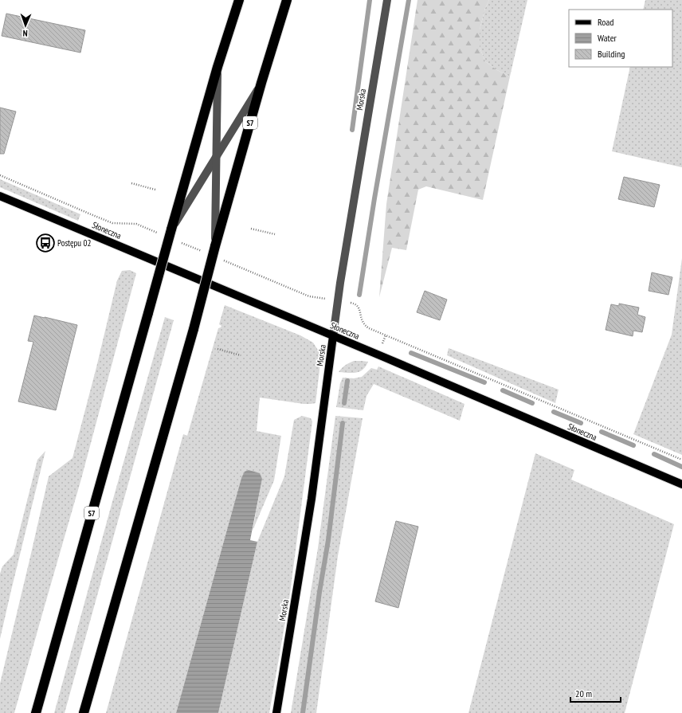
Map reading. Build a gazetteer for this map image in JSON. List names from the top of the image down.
{
  "streets": {
    "highway": ["S7"],
    "main road": ["Morska", "Słoneczna"]
  },
  "crossings": [
    ["Morska", "Słoneczna"]
  ],
  "places": {
    "bus stop": ["Postępu 02"]
  },
  "legend": ["Road", "Water", "Building"],
  "scale_bar": "20 m",
  "north": "bottom"
}
